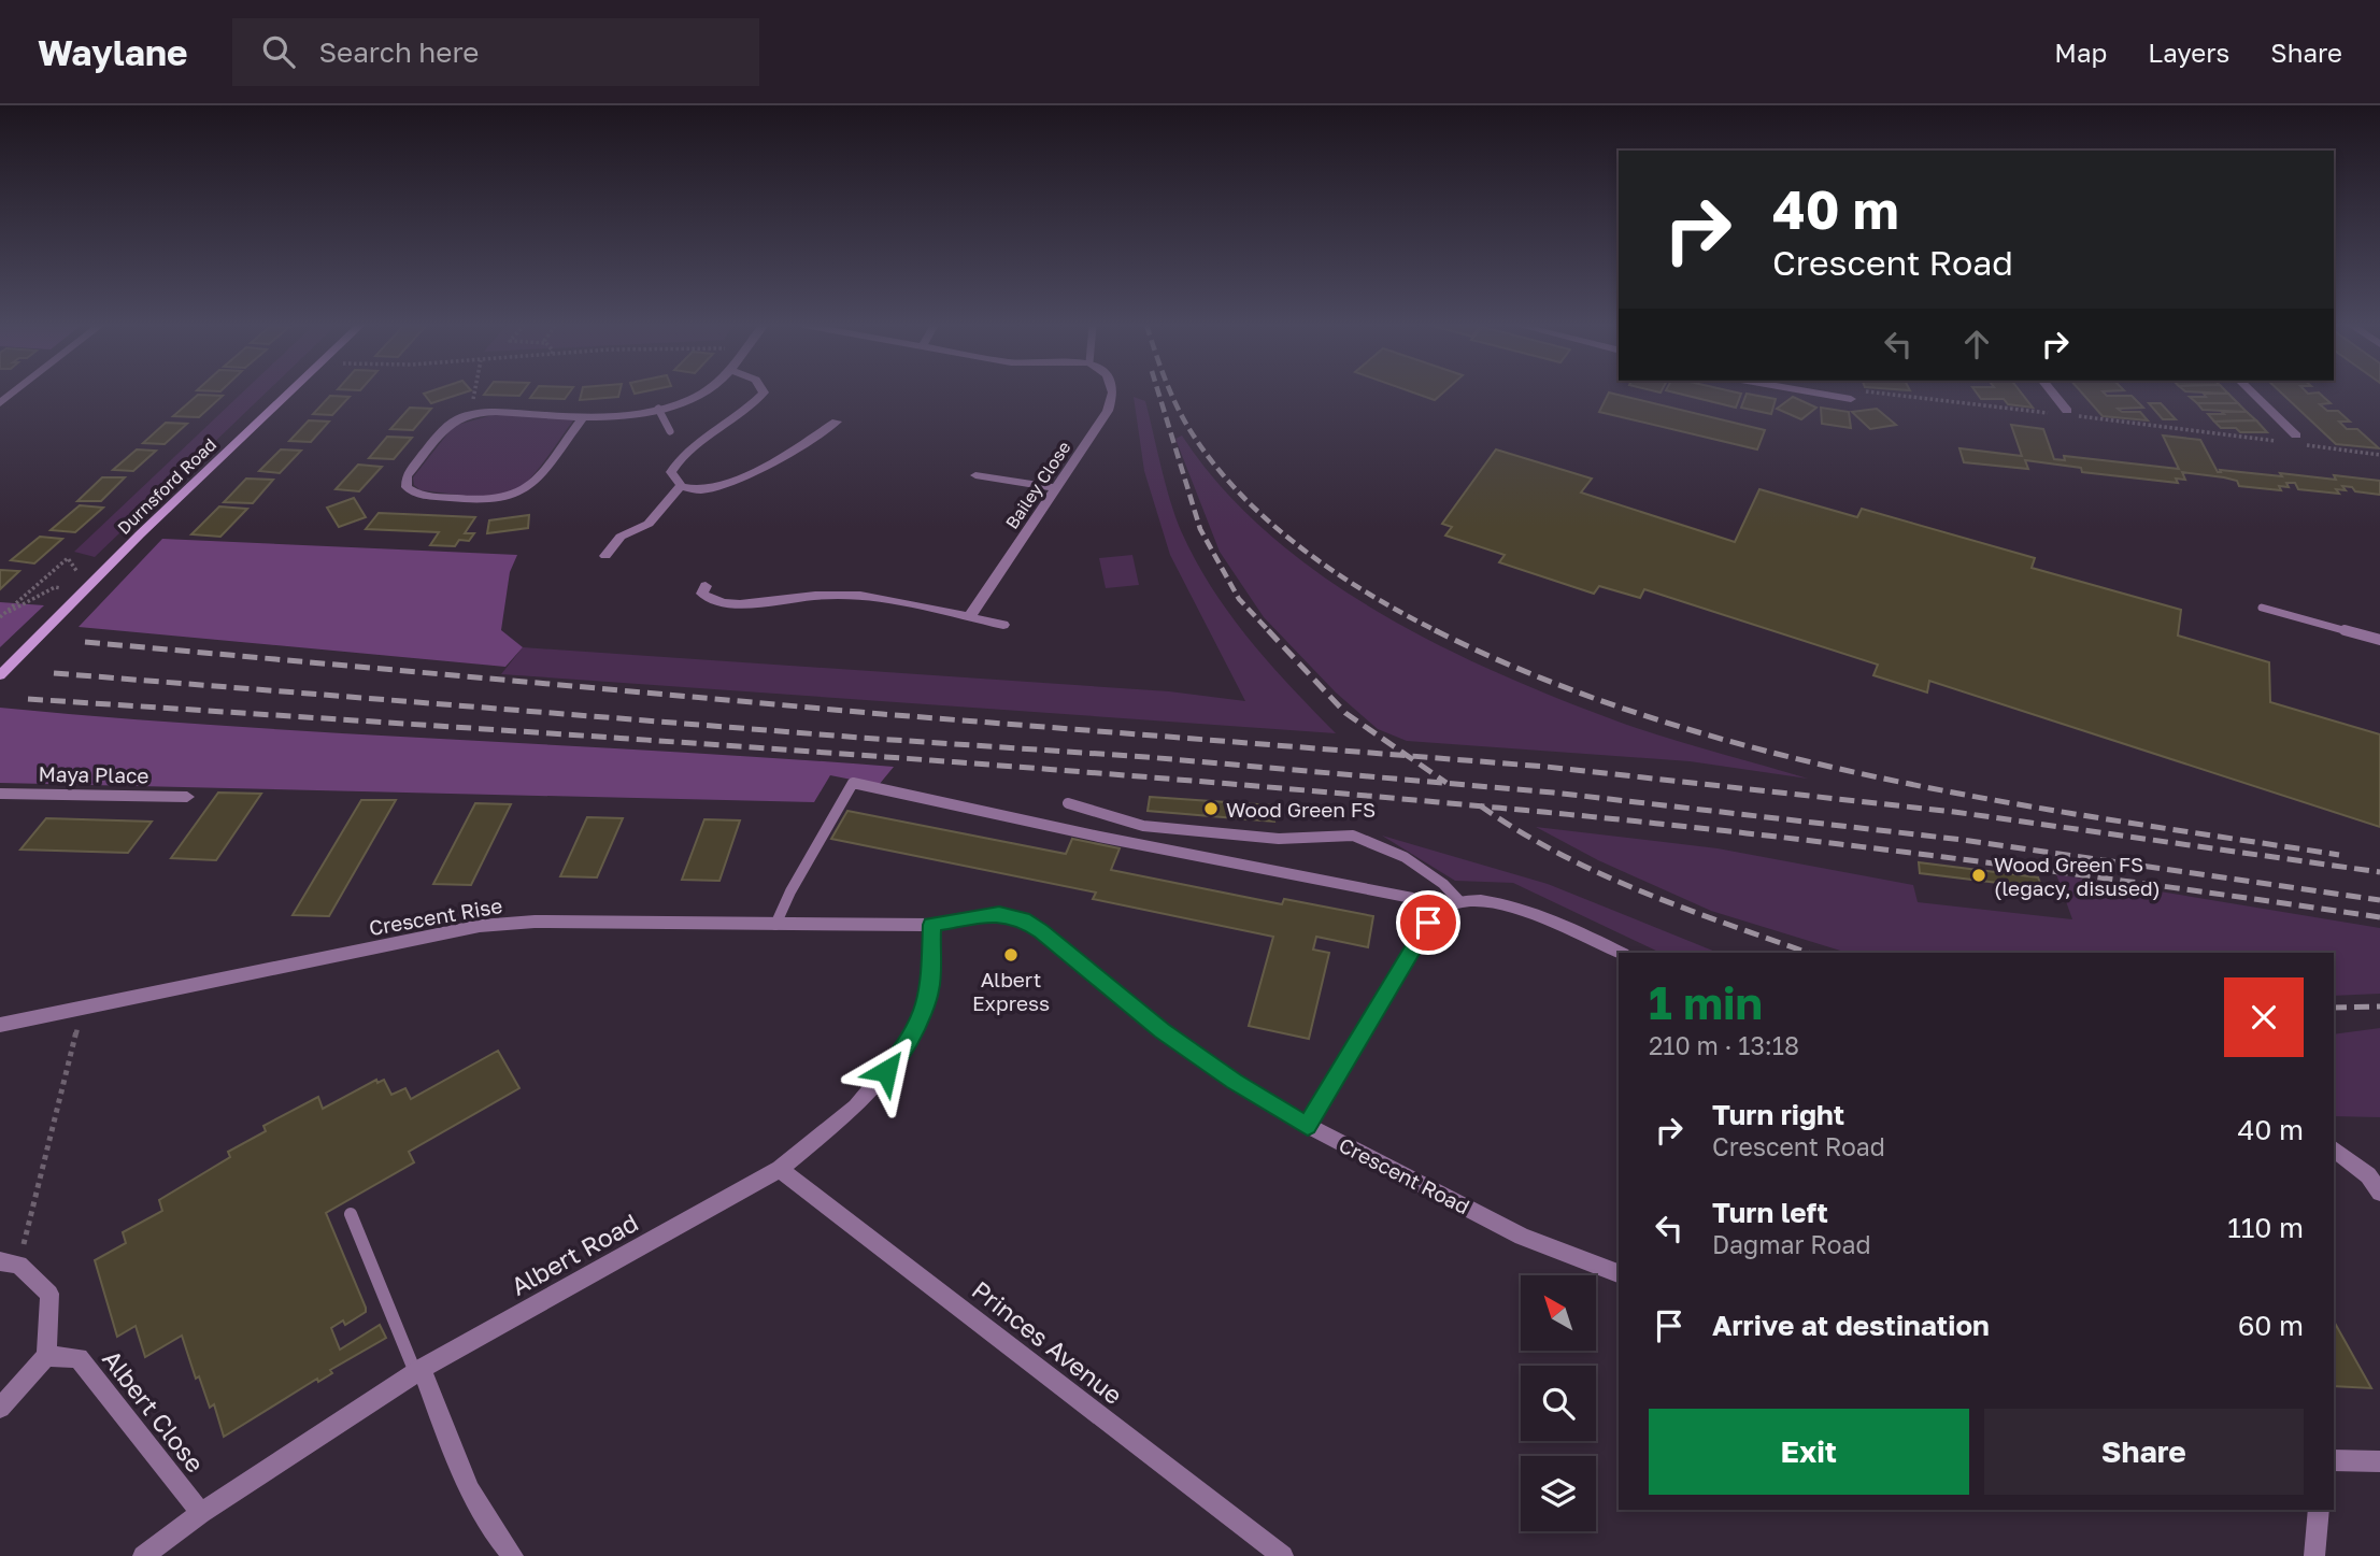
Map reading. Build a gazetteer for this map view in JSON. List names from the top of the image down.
{
  "streets": {
    "main road": ["Durnsford Road"],
    "street": [
      "Bailey Close",
      "Maya Place",
      "Crescent Rise",
      "Crescent Road",
      "Albert Road",
      "Princes Avenue",
      "Albert Close"
    ]
  },
  "crossings": [
    ["Crescent Rise", "Crescent Road"],
    ["Crescent Rise", "Albert Road"],
    ["Crescent Road", "Albert Road"],
    ["Albert Road", "Princes Avenue"],
    ["Albert Road", "Albert Close"]
  ],
  "places": ["Wood Green FS", "Wood Green FS (legacy, disused)", "Albert Express"],
  "north": "top left",
  "page": {
    "header": "Waylane",
    "search": "Search here",
    "nav": ["Map", "Layers", "Share"],
    "turn": ["40 m", "Crescent Road"],
    "heading": ["1 min", "210 m · 13:18"],
    "list": [
      {
        "name": "Turn right",
        "note": "Crescent Road",
        "value": "40 m"
      },
      {
        "name": "Turn left",
        "note": "Dagmar Road",
        "value": "110 m"
      },
      {
        "name": "Arrive at destination",
        "value": "60 m"
      }
    ],
    "buttons": ["Exit", "Share"]
  }
}
